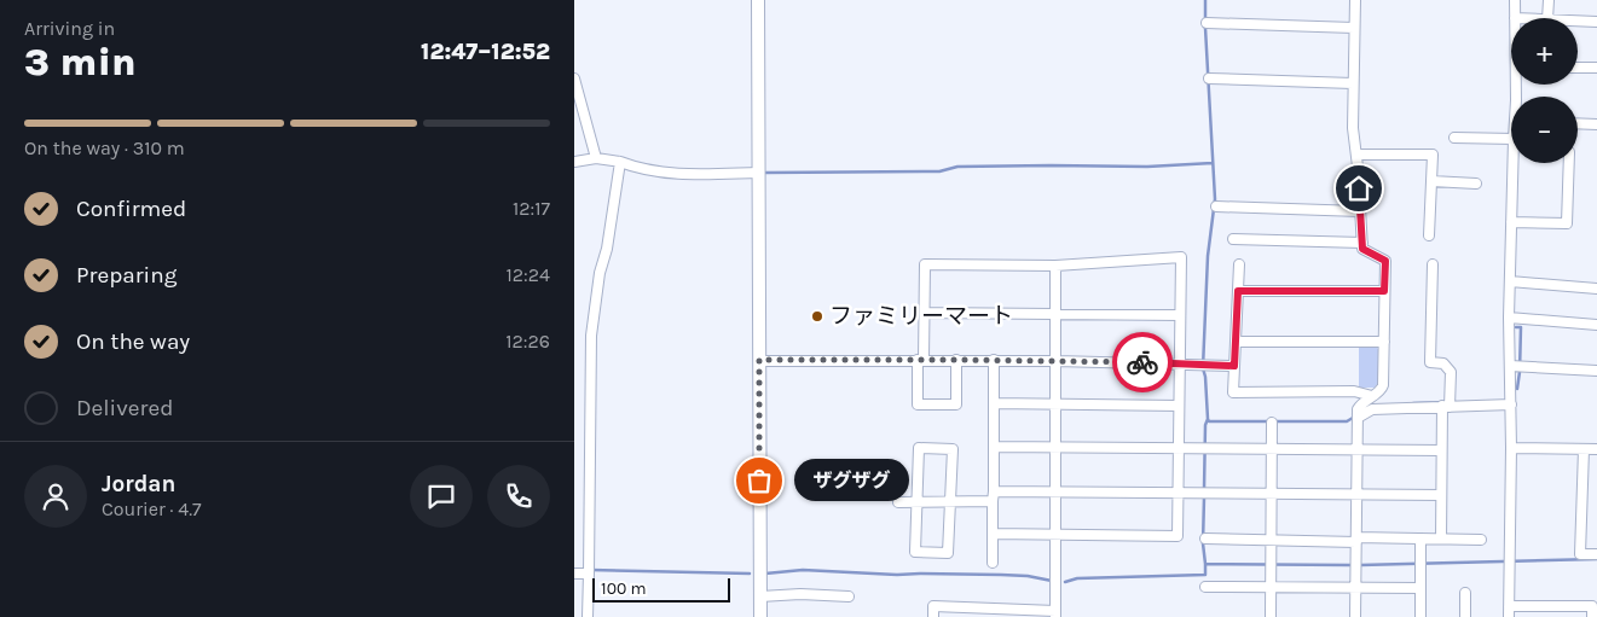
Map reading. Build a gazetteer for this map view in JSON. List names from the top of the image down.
{
  "places": ["ファミリーマート", "ザグザグ"],
  "scale_bar": "100 m",
  "page": {
    "heading": ["3 min", "Arriving in", "12:47–12:52"],
    "panel": ["Jordan", "Courier · 4.7"],
    "map_buttons": ["+", "−"],
    "bar": "On the way · 310 m",
    "list": [
      ["Confirmed", "12:17"],
      ["Preparing", "12:24"],
      ["On the way", "12:26"],
      "Delivered"
    ],
    "bubble": "ザグザグ",
    "scale": "100 m"
  }
}
